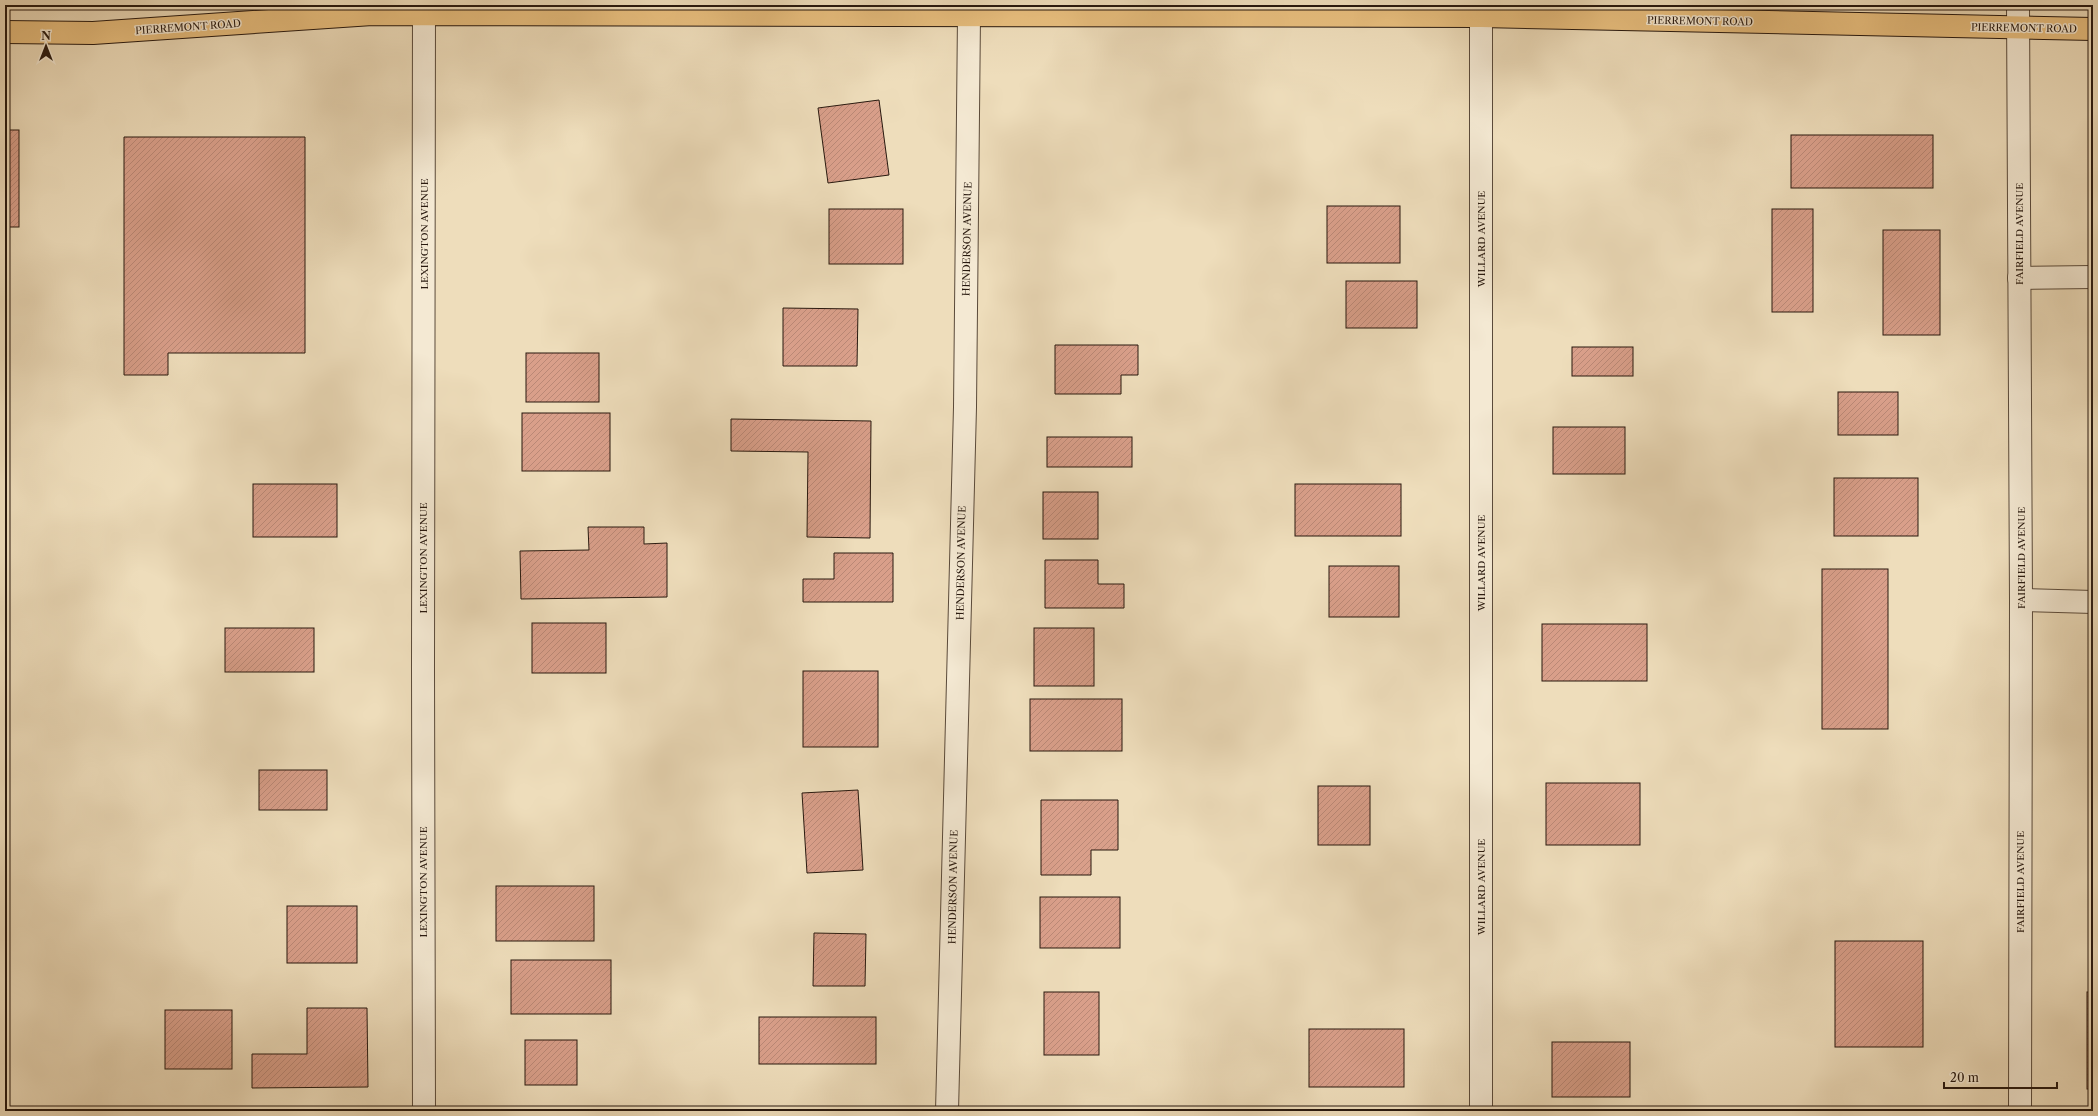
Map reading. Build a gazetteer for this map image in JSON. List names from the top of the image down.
{
  "streets": {
    "main road": ["PIERREMONT ROAD"],
    "street": [
      "LEXINGTON AVENUE",
      "FAIRFIELD AVENUE",
      "HENDERSON AVENUE",
      "WILLARD AVENUE"
    ]
  },
  "crossings": [
    ["PIERREMONT ROAD", "LEXINGTON AVENUE"],
    ["PIERREMONT ROAD", "FAIRFIELD AVENUE"],
    ["PIERREMONT ROAD", "HENDERSON AVENUE"],
    ["PIERREMONT ROAD", "WILLARD AVENUE"]
  ],
  "scale_bar": "20 m",
  "north": "top"
}
